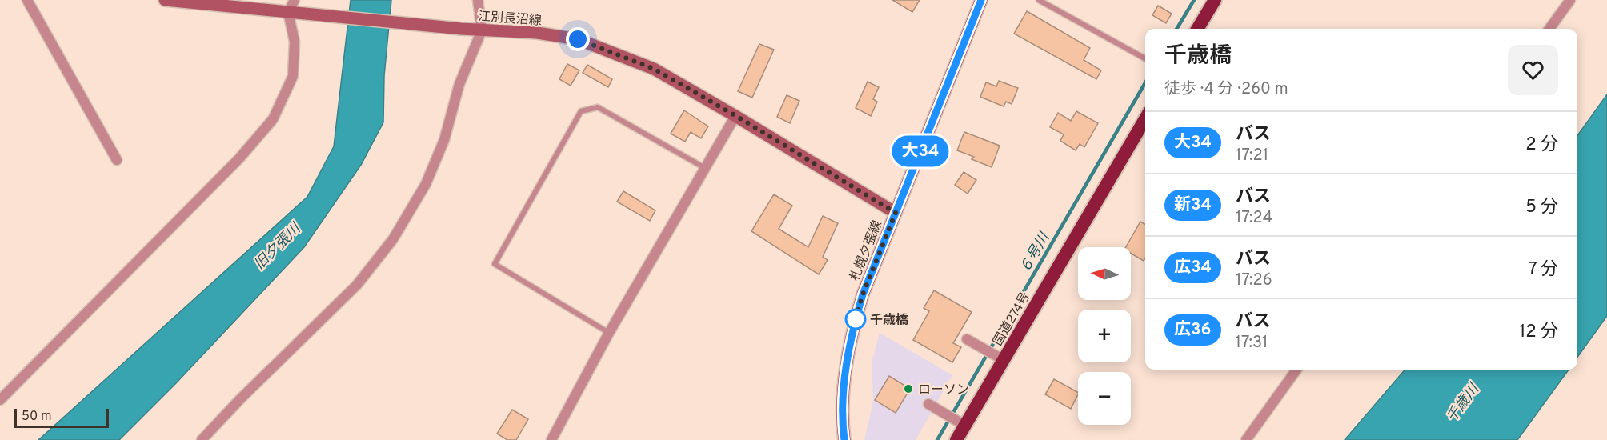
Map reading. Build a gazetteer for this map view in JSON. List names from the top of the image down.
{
  "streets": {
    "highway": ["国道274号"],
    "main road": ["江別長沼線", "札幌夕張線"]
  },
  "crossings": [
    ["江別長沼線", "札幌夕張線"]
  ],
  "water": ["旧夕張川", "６号川", "千歳川"],
  "places": ["千歳橋", "ローソン"],
  "lines": ["bus line 大34"],
  "scale_bar": "50 m",
  "north": "left",
  "page": {
    "on_map": "大34",
    "heading": ["千歳橋", "徒歩 · 4 分 · 260 m"],
    "list": [
      {
        "mark": "大34",
        "name": "バス",
        "note": "17:21",
        "value": "2 分"
      },
      {
        "mark": "新34",
        "name": "バス",
        "note": "17:24",
        "value": "5 分"
      },
      {
        "mark": "広34",
        "name": "バス",
        "note": "17:26",
        "value": "7 分"
      },
      {
        "mark": "広36",
        "name": "バス",
        "note": "17:31",
        "value": "12 分"
      }
    ],
    "map_buttons": ["+", "−"],
    "scale": "50 m"
  }
}
